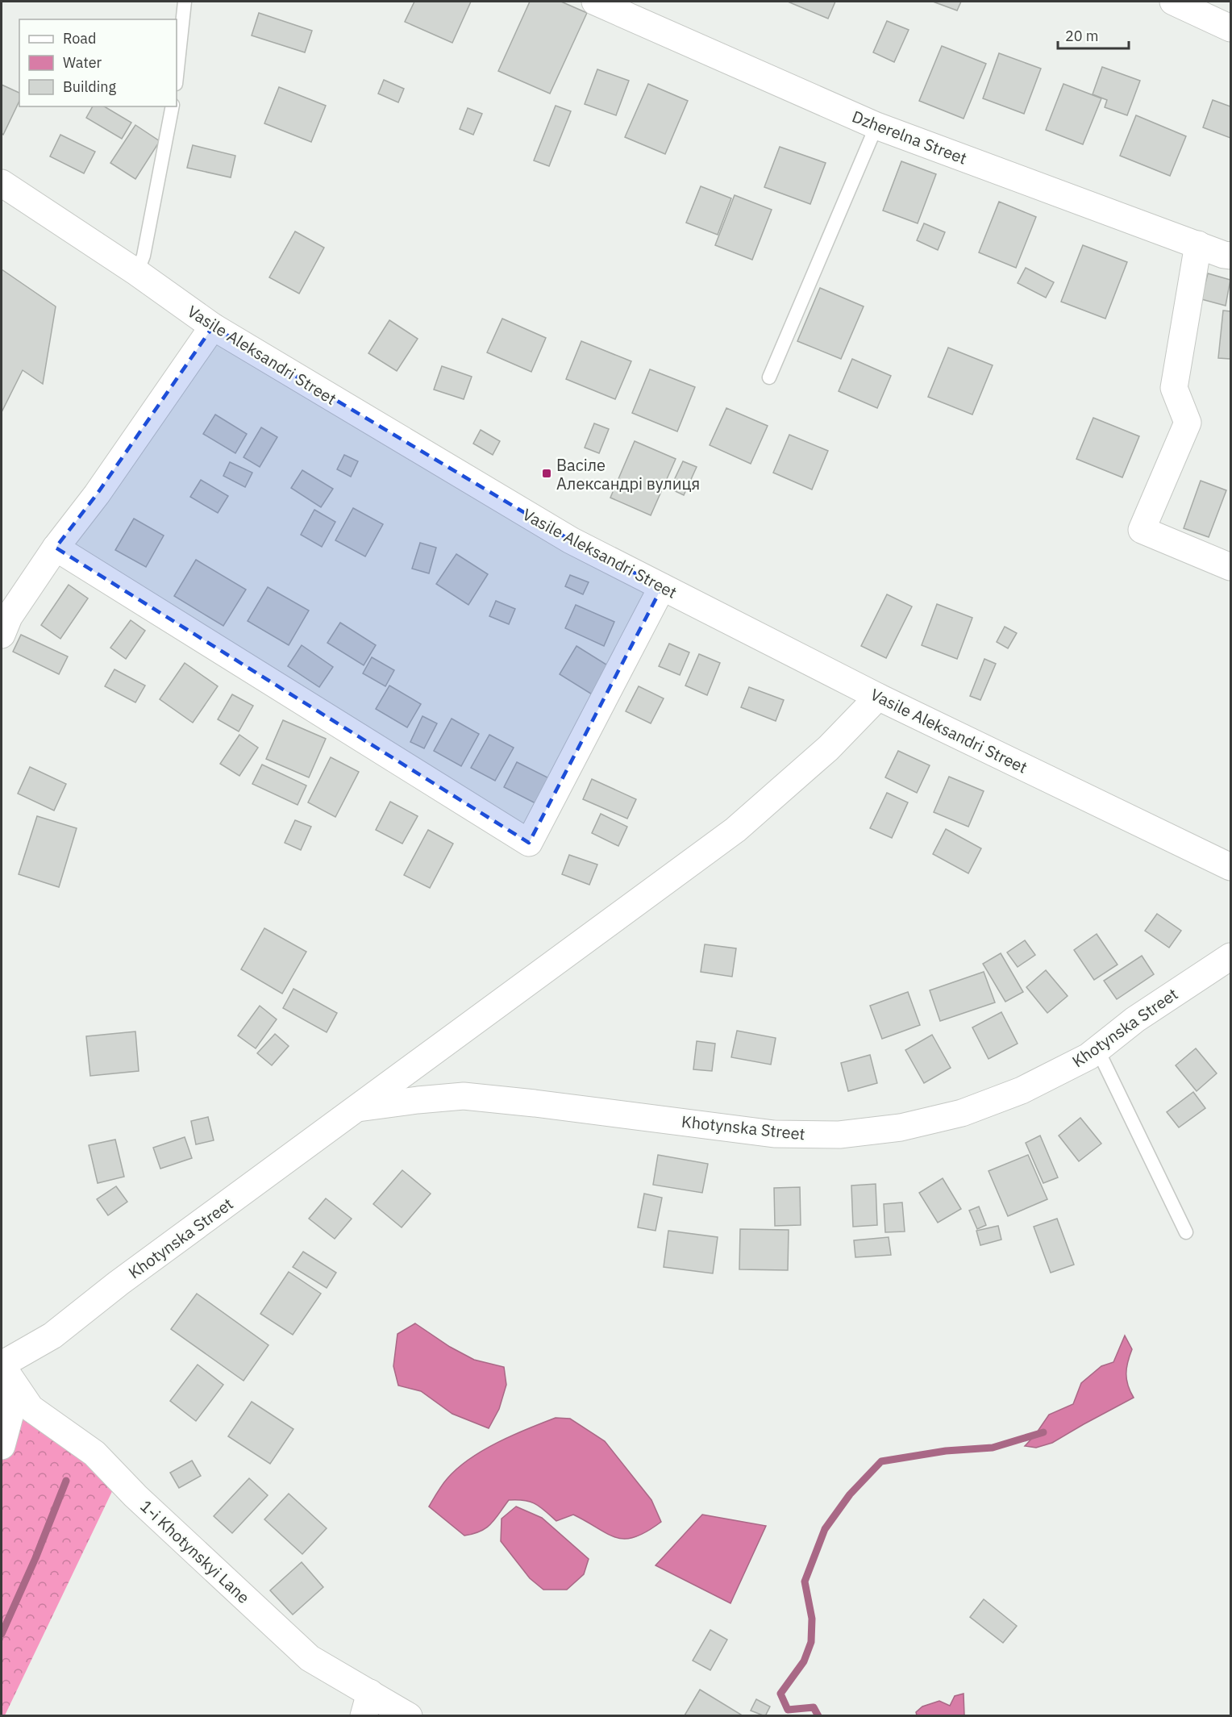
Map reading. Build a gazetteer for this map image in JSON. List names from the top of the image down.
{
  "streets": {
    "main road": [
      "Dzherelna Street",
      "Vasile Aleksandri Street",
      "Khotynska Street",
      "1-i Khotynskyi Lane"
    ]
  },
  "crossings": [
    ["Vasile Aleksandri Street", "Khotynska Street"],
    ["Khotynska Street", "1-i Khotynskyi Lane"]
  ],
  "places": {
    "transit": ["Васіле Александрі вулиця"]
  },
  "legend": ["Road", "Water", "Building"],
  "scale_bar": "20 m"
}
